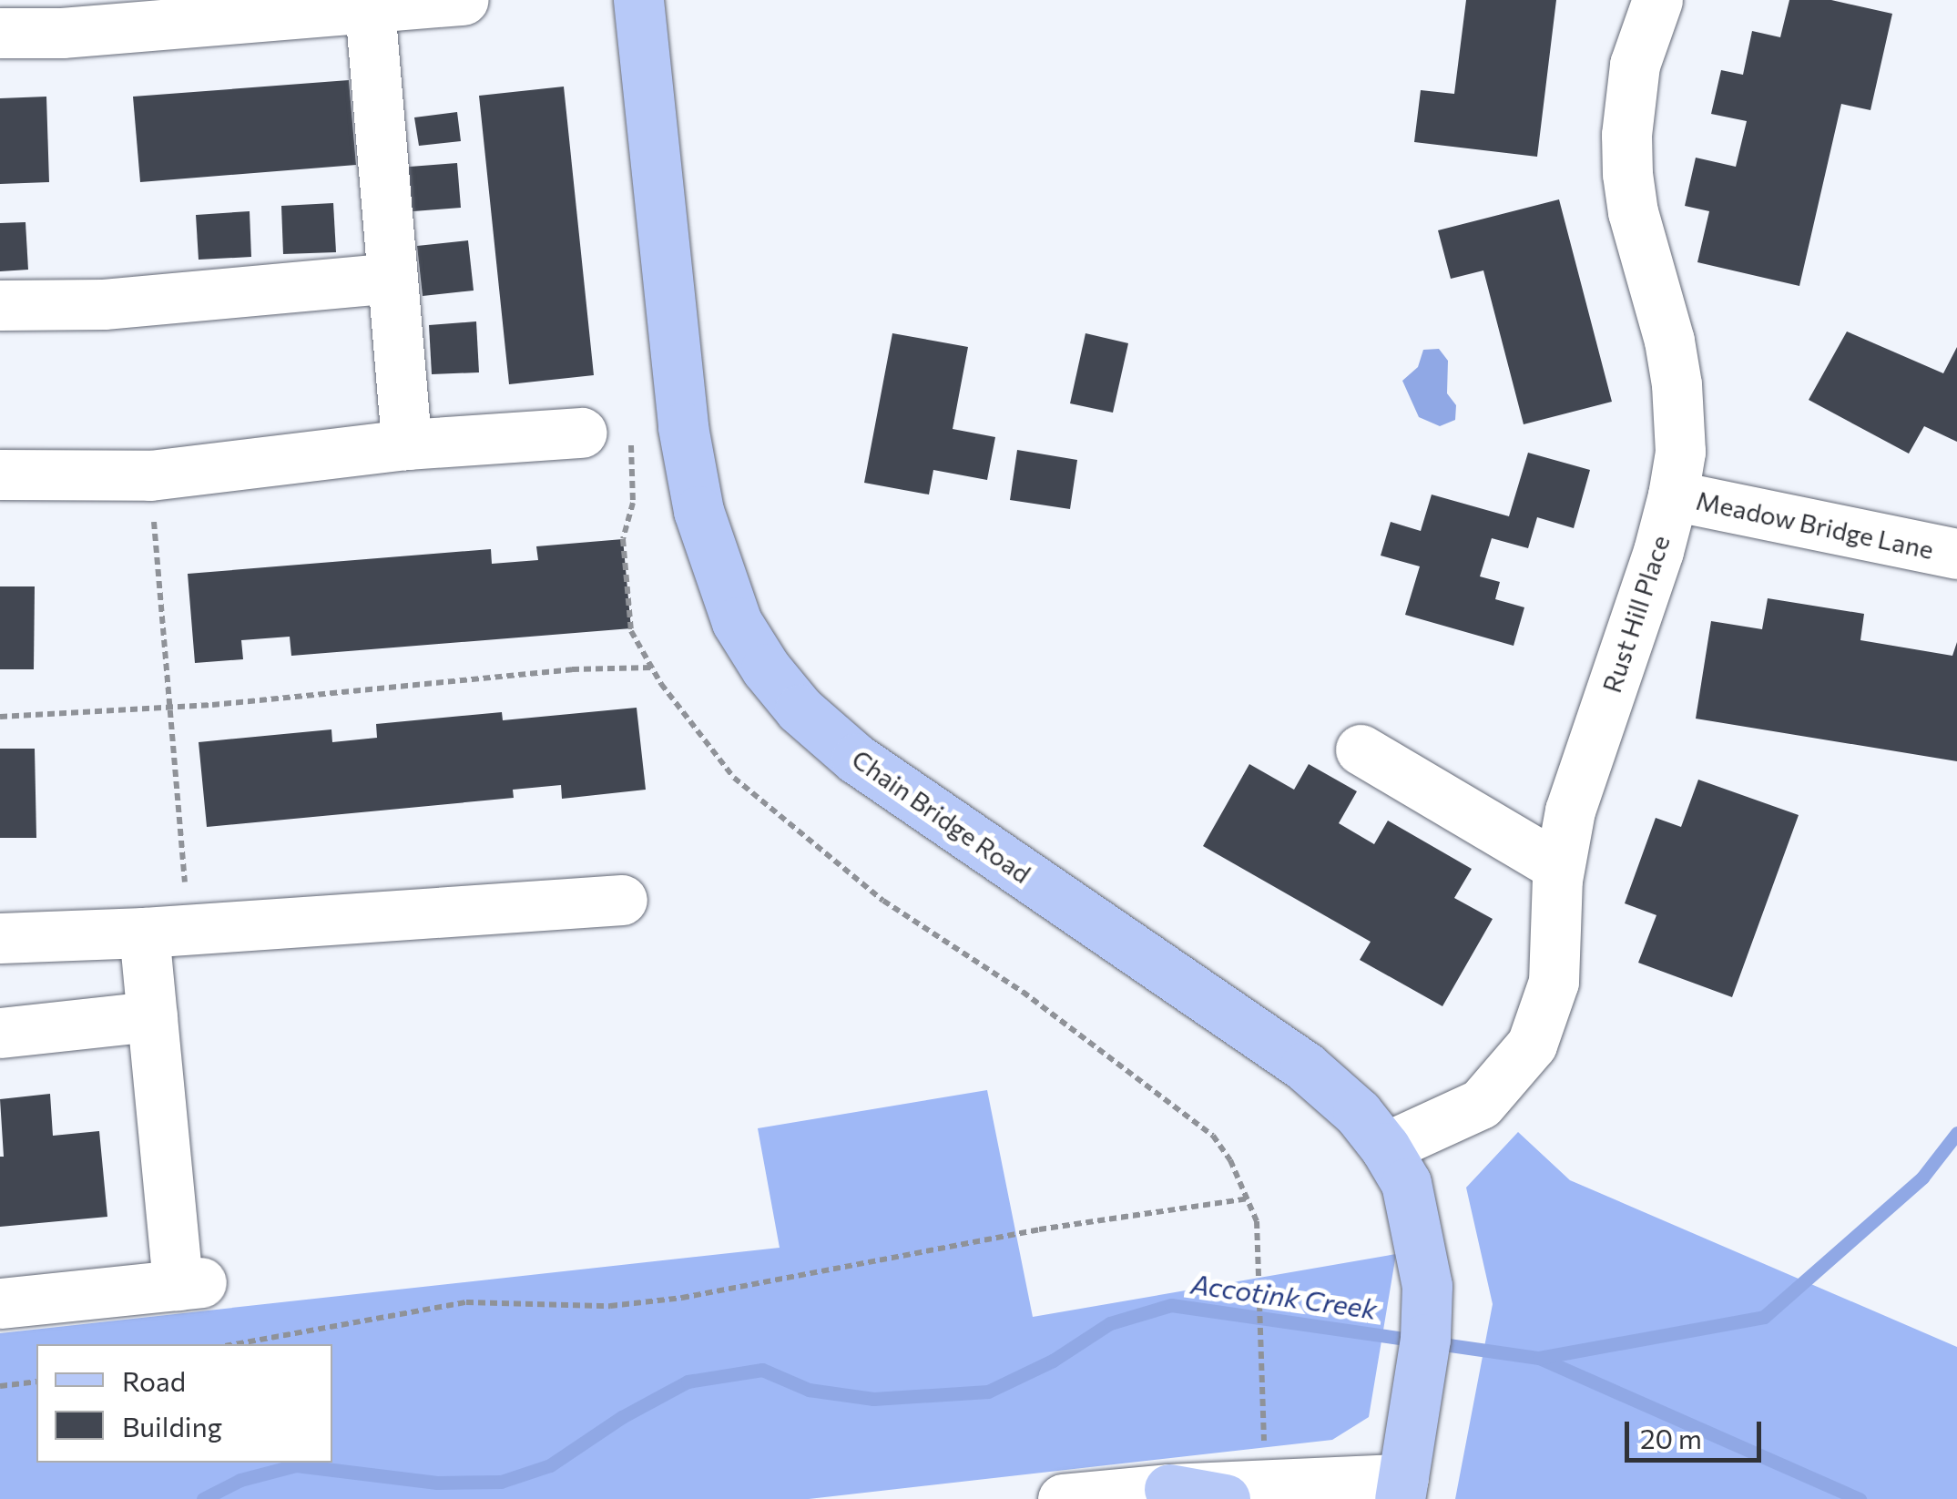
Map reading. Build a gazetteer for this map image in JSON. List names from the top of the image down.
{
  "streets": {
    "main road": ["Chain Bridge Road"],
    "street": ["Meadow Bridge Lane", "Rust Hill Place"]
  },
  "crossings": [
    ["Meadow Bridge Lane", "Rust Hill Place"],
    ["Rust Hill Place", "Chain Bridge Road"]
  ],
  "water": ["Accotink Creek"],
  "legend": ["Road", "Building"],
  "scale_bar": "20 m"
}
